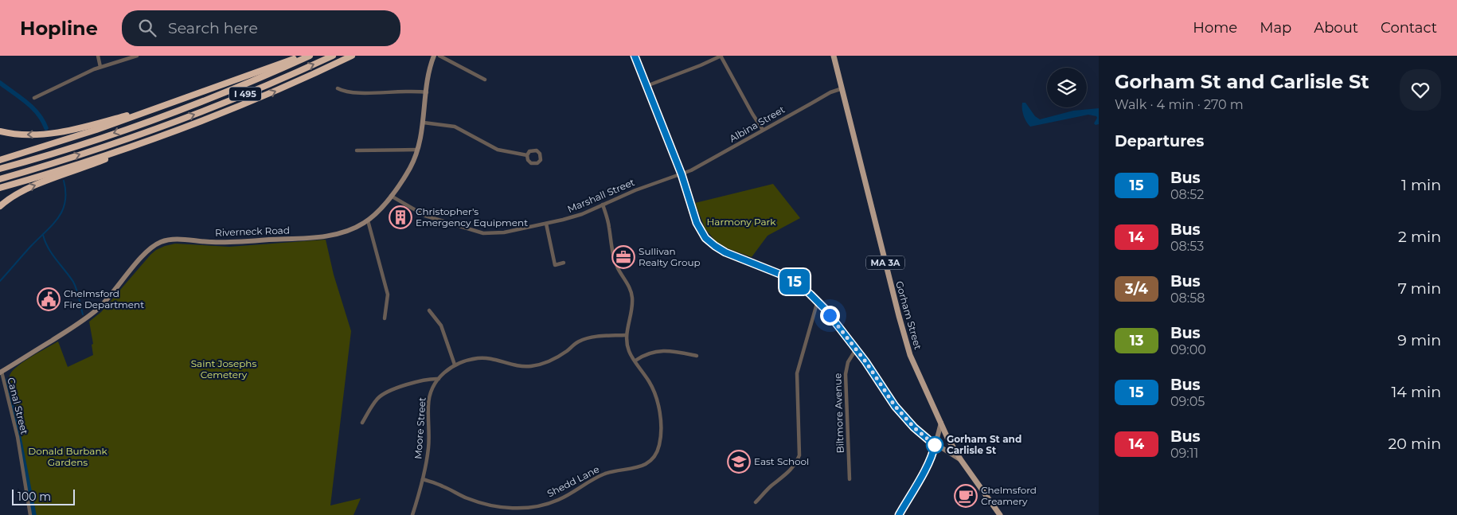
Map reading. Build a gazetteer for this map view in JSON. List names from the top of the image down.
{
  "streets": {
    "highway": ["I 495"],
    "main road": ["MA 3A", "Gorham Street"],
    "street": [
      "Albina Street",
      "Marshall Street",
      "Riverneck Road",
      "Canal Street",
      "Biltmore Avenue",
      "Moore Street",
      "Shedd Lane"
    ]
  },
  "crossings": [
    ["Albina Street", "Marshall Street"],
    ["Albina Street", "Gorham Street"],
    ["Marshall Street", "Riverneck Road"],
    ["Marshall Street", "Shedd Lane"],
    ["Riverneck Road", "Canal Street"],
    ["Moore Street", "Shedd Lane"]
  ],
  "parks": ["Harmony Park", "Saint Josephs Cemetery", "Donald Burbank Gardens"],
  "places": {
    "building": ["Christopher's Emergency Equipment"],
    "office": ["Sullivan Realty Group"],
    "public building": ["Chelmsford Fire Department"],
    "other": ["Gorham St and Carlisle St"],
    "school or university": ["East School"],
    "cafe": ["Chelmsford Creamery"]
  },
  "lines": ["bus line 15"],
  "scale_bar": "100 m",
  "page": {
    "header": "Hopline",
    "search": "Search here",
    "nav": [
      "Home",
      "Map",
      "About",
      "Contact"
    ],
    "on_map": "15",
    "heading": [
      ["Gorham St and Carlisle St", "Walk · 4 min · 270 m"],
      "Departures"
    ],
    "list": [
      {
        "mark": "15",
        "name": "Bus",
        "note": "08:52",
        "value": "1 min"
      },
      {
        "mark": "14",
        "name": "Bus",
        "note": "08:53",
        "value": "2 min"
      },
      {
        "mark": "3/4",
        "name": "Bus",
        "note": "08:58",
        "value": "7 min"
      },
      {
        "mark": "13",
        "name": "Bus",
        "note": "09:00",
        "value": "9 min"
      },
      {
        "mark": "15",
        "name": "Bus",
        "note": "09:05",
        "value": "14 min"
      },
      {
        "mark": "14",
        "name": "Bus",
        "note": "09:11",
        "value": "20 min"
      }
    ],
    "scale": "100 m"
  }
}
